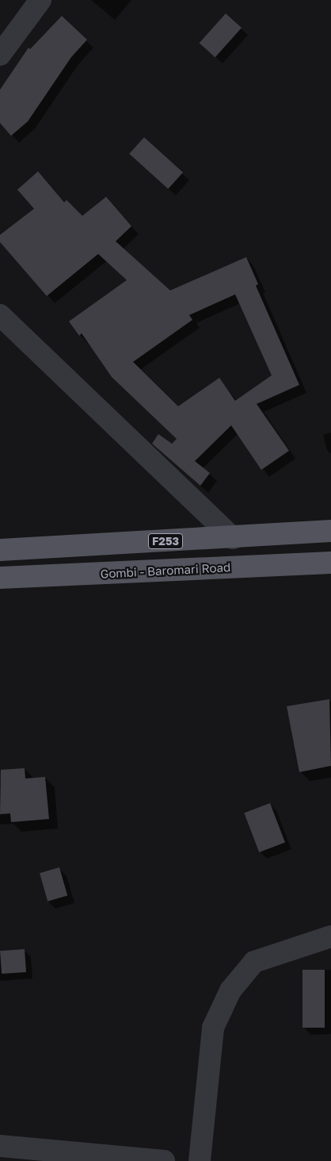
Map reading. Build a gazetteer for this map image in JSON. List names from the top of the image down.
{
  "streets": {
    "main road": ["F253", "Gombi - Baromari Road"]
  }
}
